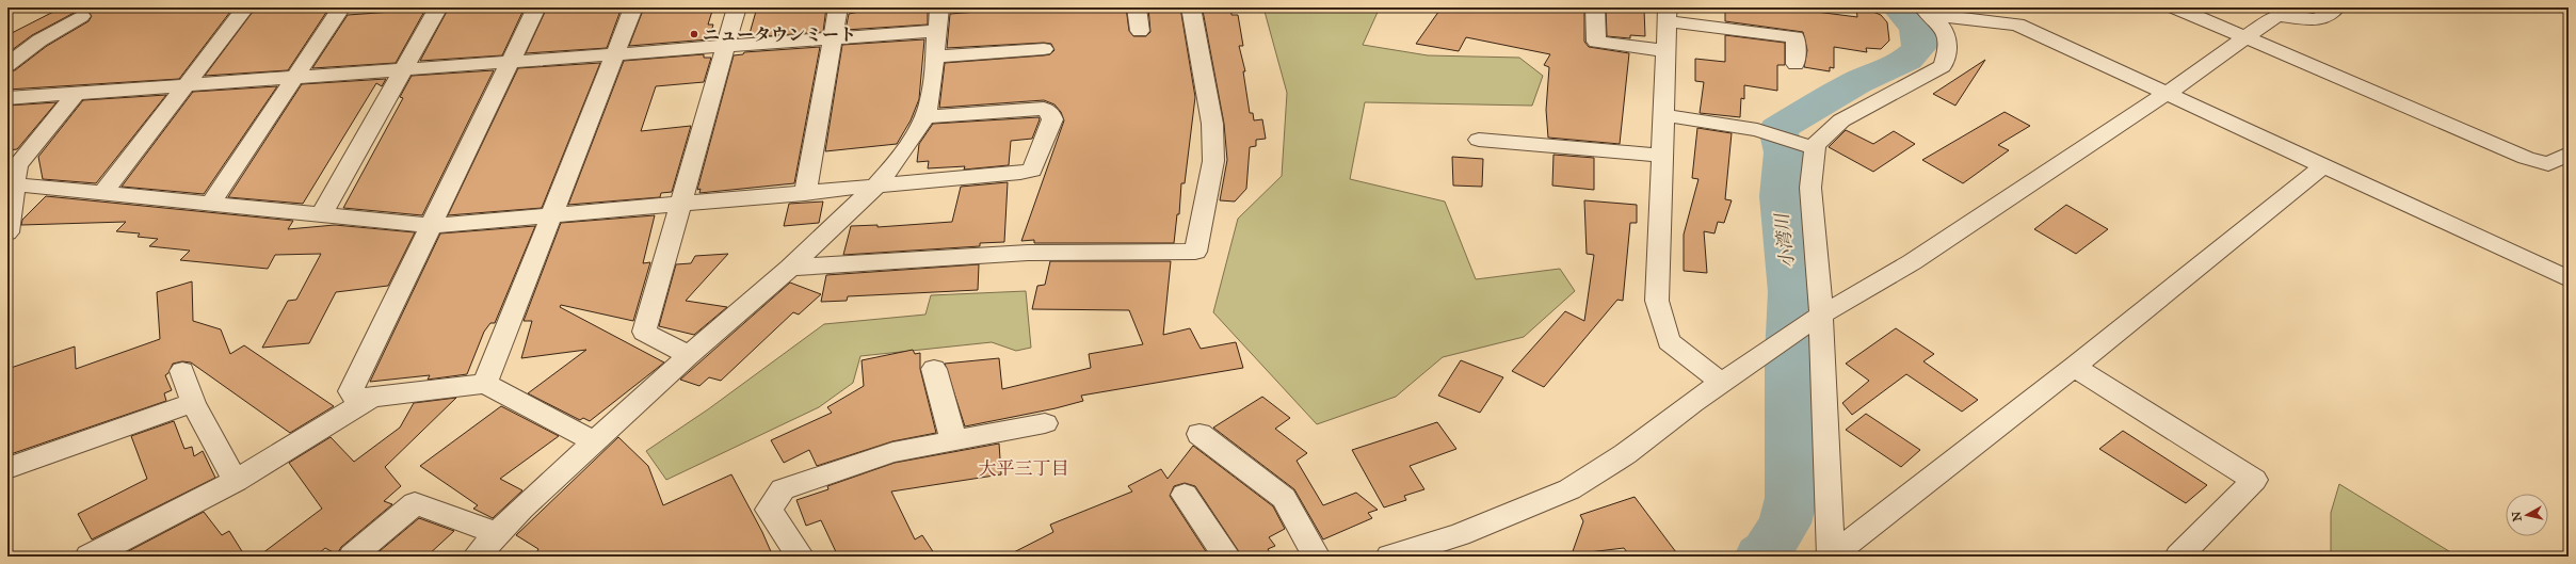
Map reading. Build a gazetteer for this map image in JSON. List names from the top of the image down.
{
  "districts": ["大平三丁目"],
  "water": ["小湾川"],
  "places": ["ニュータウンミート"],
  "north": "left"
}
